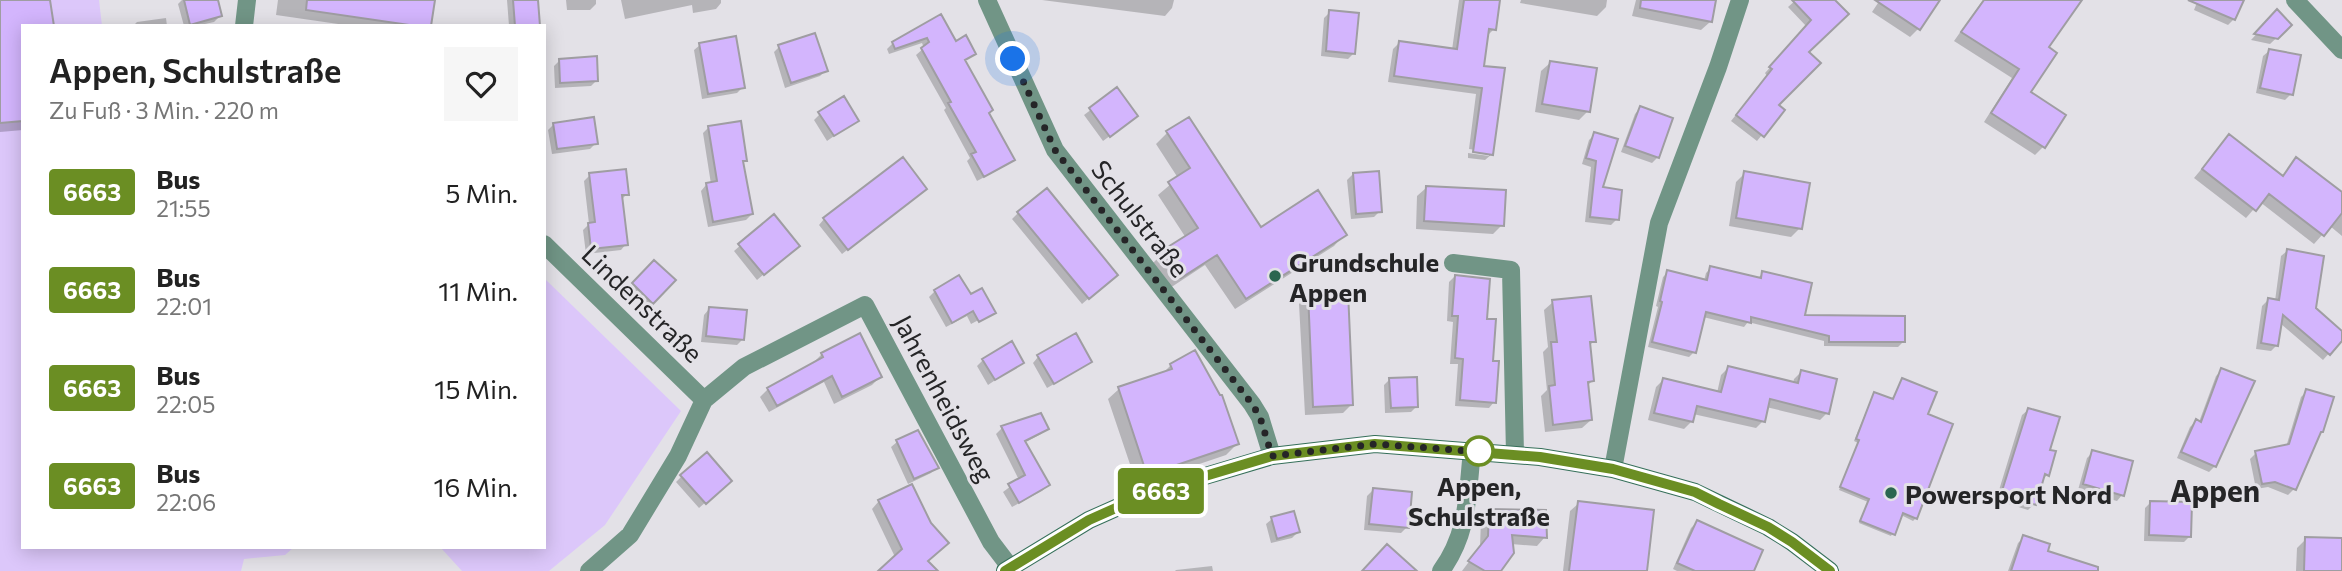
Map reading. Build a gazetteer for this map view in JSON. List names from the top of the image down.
{
  "streets": {
    "street": ["Schulstraße", "Lindenstraße", "Jahrenheidsweg"]
  },
  "crossings": [
    ["Lindenstraße", "Jahrenheidsweg"]
  ],
  "districts": ["Appen"],
  "places": ["Grundschule Appen", "Appen, Schulstraße", "Powersport Nord"],
  "lines": ["bus line 6663"],
  "page": {
    "on_map": "6663",
    "heading": ["Appen, Schulstraße", "Zu Fuß · 3 Min. · 220 m"],
    "list": [
      {
        "mark": "6663",
        "name": "Bus",
        "note": "21:55",
        "value": "5 Min."
      },
      {
        "mark": "6663",
        "name": "Bus",
        "note": "22:01",
        "value": "11 Min."
      },
      {
        "mark": "6663",
        "name": "Bus",
        "note": "22:05",
        "value": "15 Min."
      },
      {
        "mark": "6663",
        "name": "Bus",
        "note": "22:06",
        "value": "16 Min."
      }
    ]
  }
}
